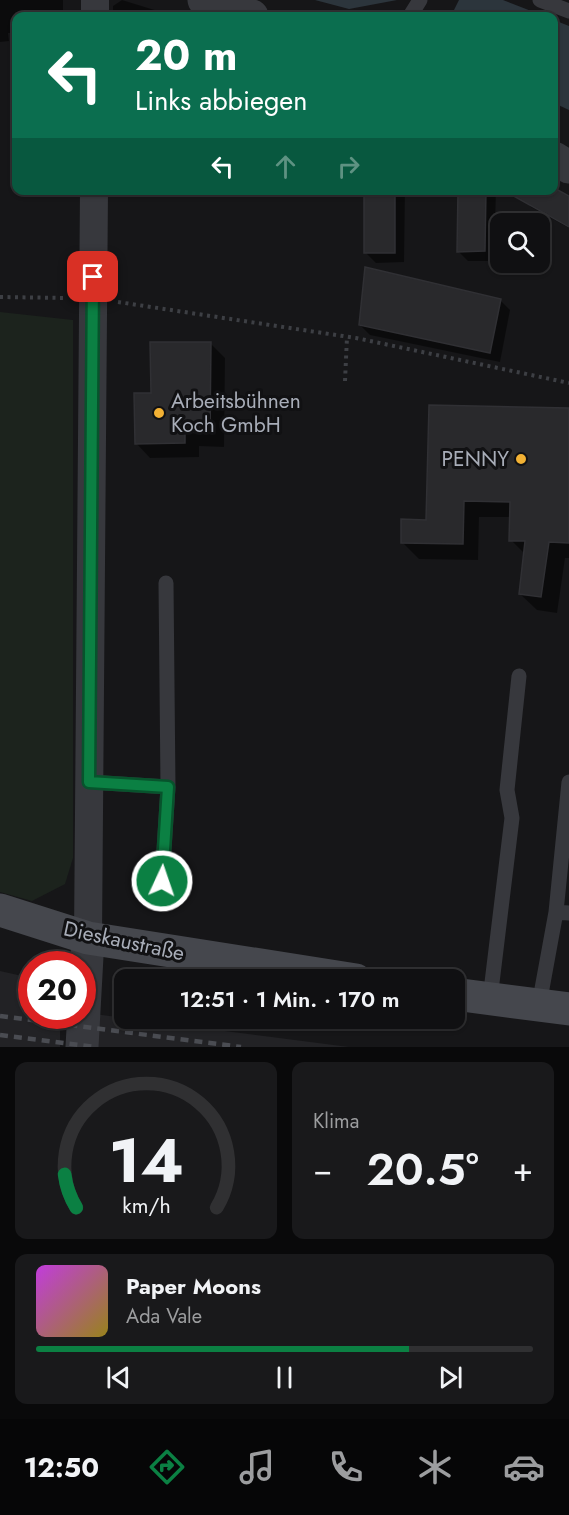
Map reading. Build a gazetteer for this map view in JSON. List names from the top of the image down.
{
  "streets": {
    "main road": ["Dieskaustraße"]
  },
  "places": ["Arbeitsbühnen Koch GmbH", "PENNY"],
  "page": {
    "turn": ["20 m", "Links abbiegen"],
    "limit": "20",
    "trip": "12:51 · 1 Min. · 170 m",
    "tile": "Klima",
    "heat": ["−", "20.5°", "+"],
    "song": ["Paper Moons", "Ada Vale"],
    "tabs": "12:50",
    "gauge": ["14", "km/h"]
  }
}
